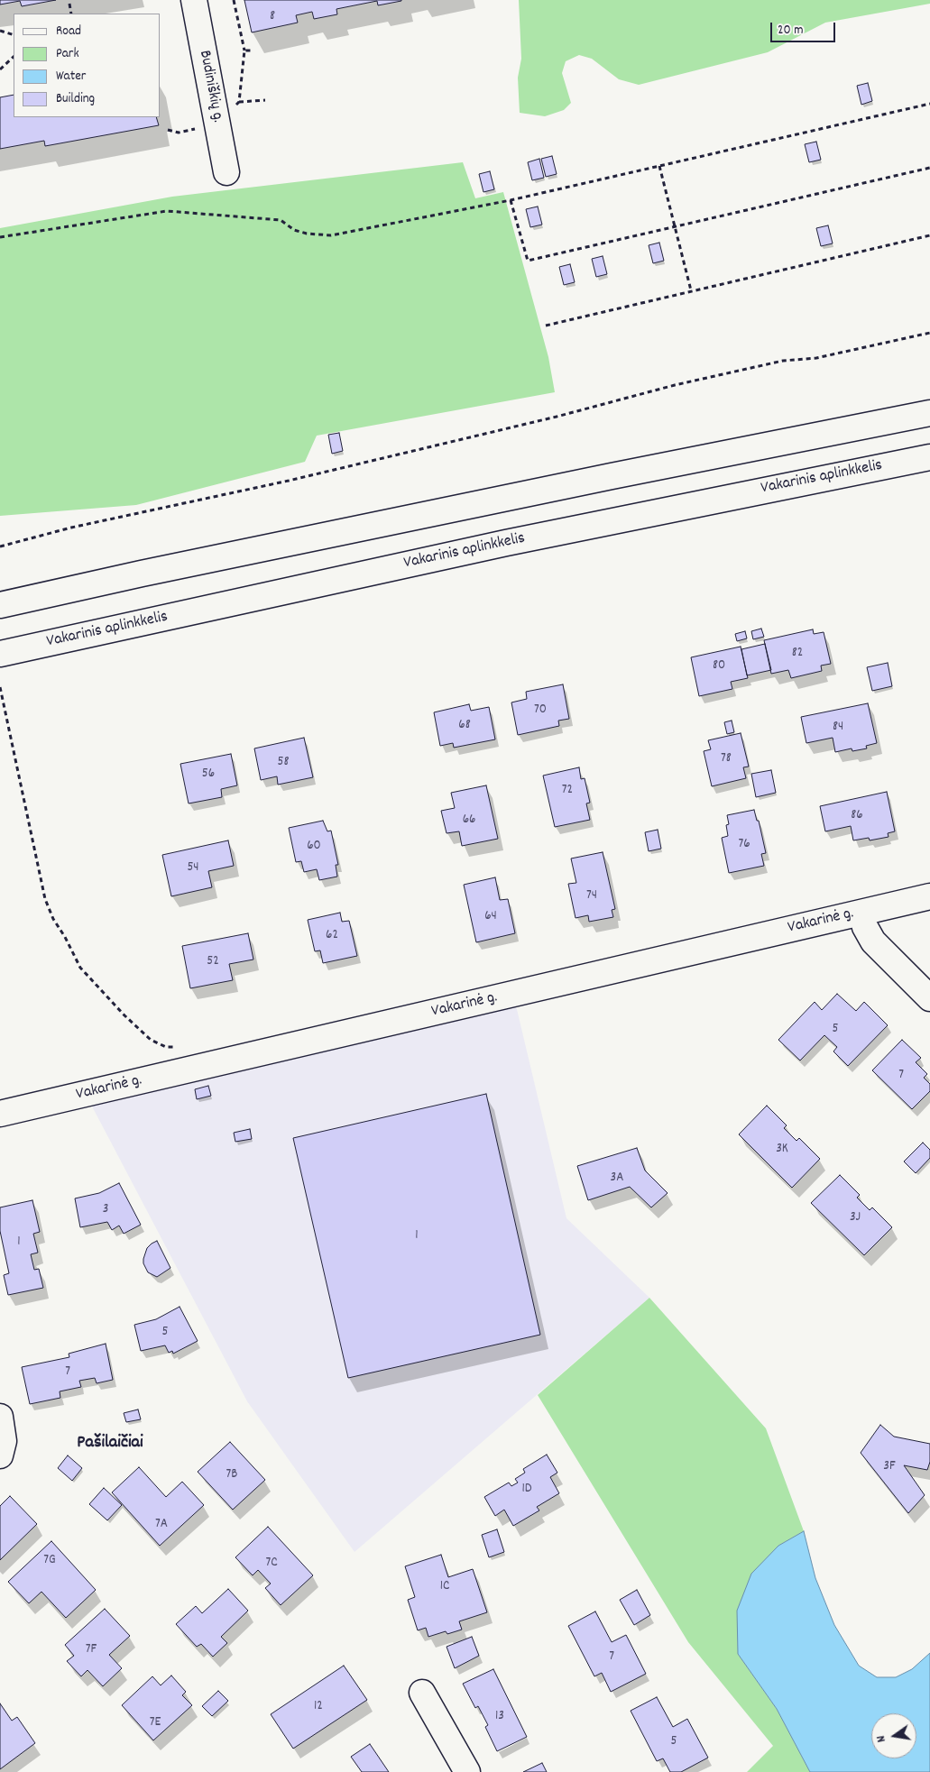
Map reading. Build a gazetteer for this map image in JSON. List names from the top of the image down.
{
  "streets": {
    "main road": ["Budiniškių g.", "Vakarinis aplinkkelis", "Vakarinė g."]
  },
  "districts": ["Pašilaičiai"],
  "house_numbers": [
    "8",
    "82",
    "80",
    "70",
    "68",
    "84",
    "78",
    "58",
    "56",
    "72",
    "86",
    "66",
    "76",
    "60",
    "54",
    "74",
    "64",
    "62",
    "52",
    "5",
    "7",
    "3K",
    "3A",
    "3",
    "3J",
    "1",
    "1",
    "5",
    "7",
    "3F",
    "7B",
    "1D",
    "7A",
    "7G",
    "7C",
    "1C",
    "7F",
    "7",
    "12",
    "13",
    "7E",
    "5"
  ],
  "legend": [
    "Road",
    "Park",
    "Water",
    "Building"
  ],
  "scale_bar": "20 m",
  "north": "left"
}
